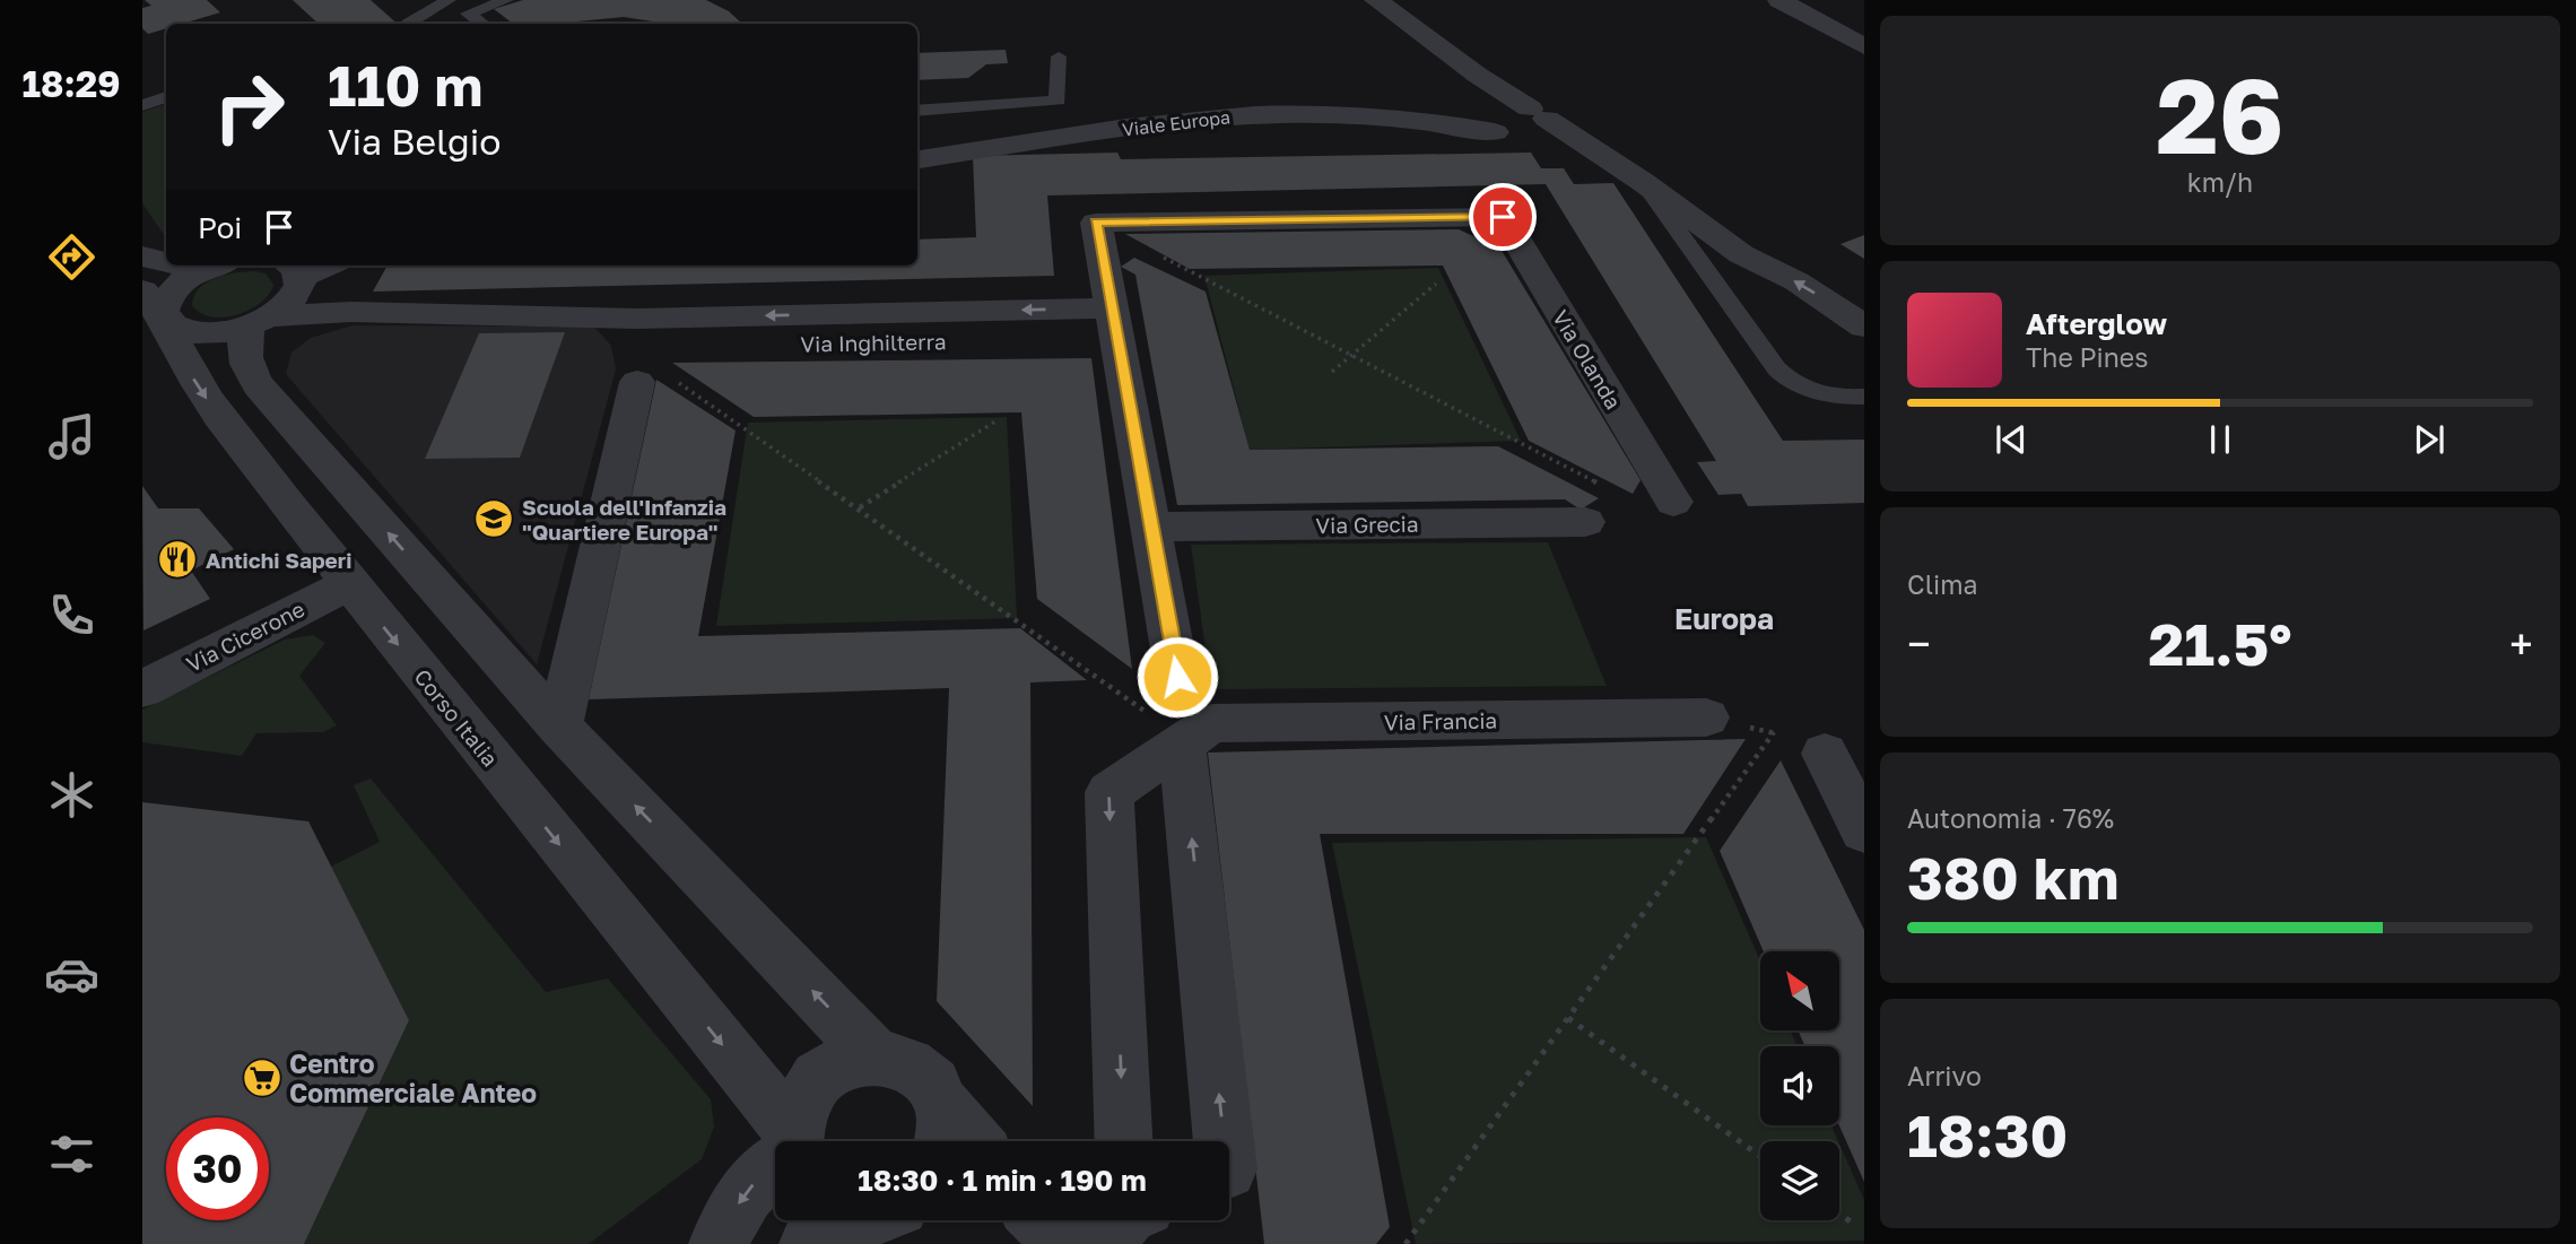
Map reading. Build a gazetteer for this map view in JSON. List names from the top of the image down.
{
  "streets": {
    "street": [
      "Viale Europa",
      "Via Inghilterra",
      "Via Olanda",
      "Via Grecia",
      "Via Cicerone",
      "Corso Italia",
      "Via Francia"
    ]
  },
  "crossings": [
    ["Via Inghilterra", "Corso Italia"],
    ["Via Cicerone", "Corso Italia"]
  ],
  "districts": ["Europa"],
  "places": {
    "school or university": ["Scuola dell'Infanzia \"Quartiere Europa\""],
    "restaurant": ["Antichi Saperi"],
    "supermarket": ["Centro Commerciale Anteo"]
  },
  "north": "top left",
  "page": {
    "tabs": "18:29",
    "tile": [
      ["26", "km/h"],
      "Clima",
      ["Autonomia · 76%", "380 km"],
      ["Arrivo", "18:30"]
    ],
    "turn": ["110 m", "Via Belgio"],
    "then": "Poi",
    "song": ["Afterglow", "The Pines"],
    "heat": ["−", "21.5°", "+"],
    "limit": "30",
    "trip": "18:30 · 1 min · 190 m"
  }
}
